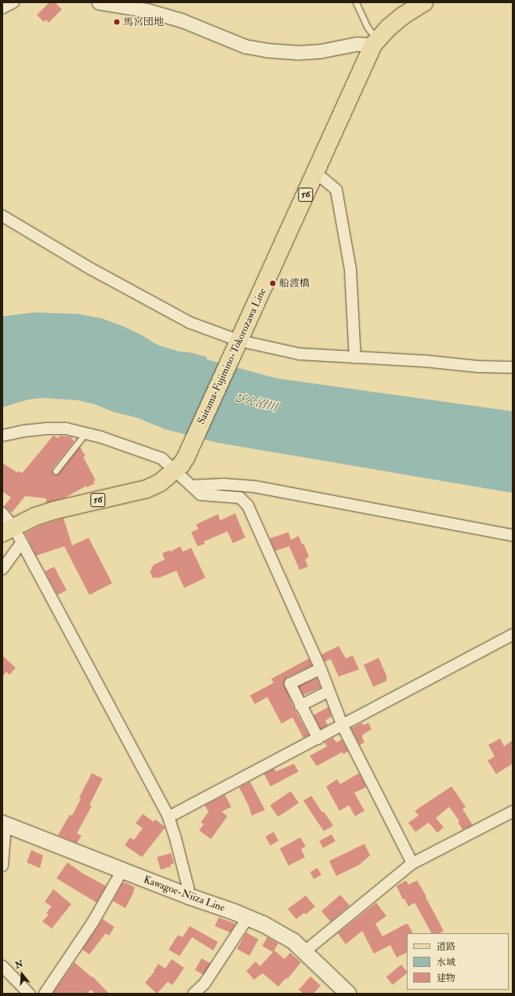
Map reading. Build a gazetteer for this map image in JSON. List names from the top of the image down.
{
  "streets": {
    "main road": ["56", "Saitama-Fujimino-Tokorozawa Line", "Kawagoe-Niiza Line"]
  },
  "water": ["びん沼川"],
  "places": ["馬宮団地", "船渡橋"],
  "legend": ["道路", "水域", "建物"],
  "north": "top"
}
